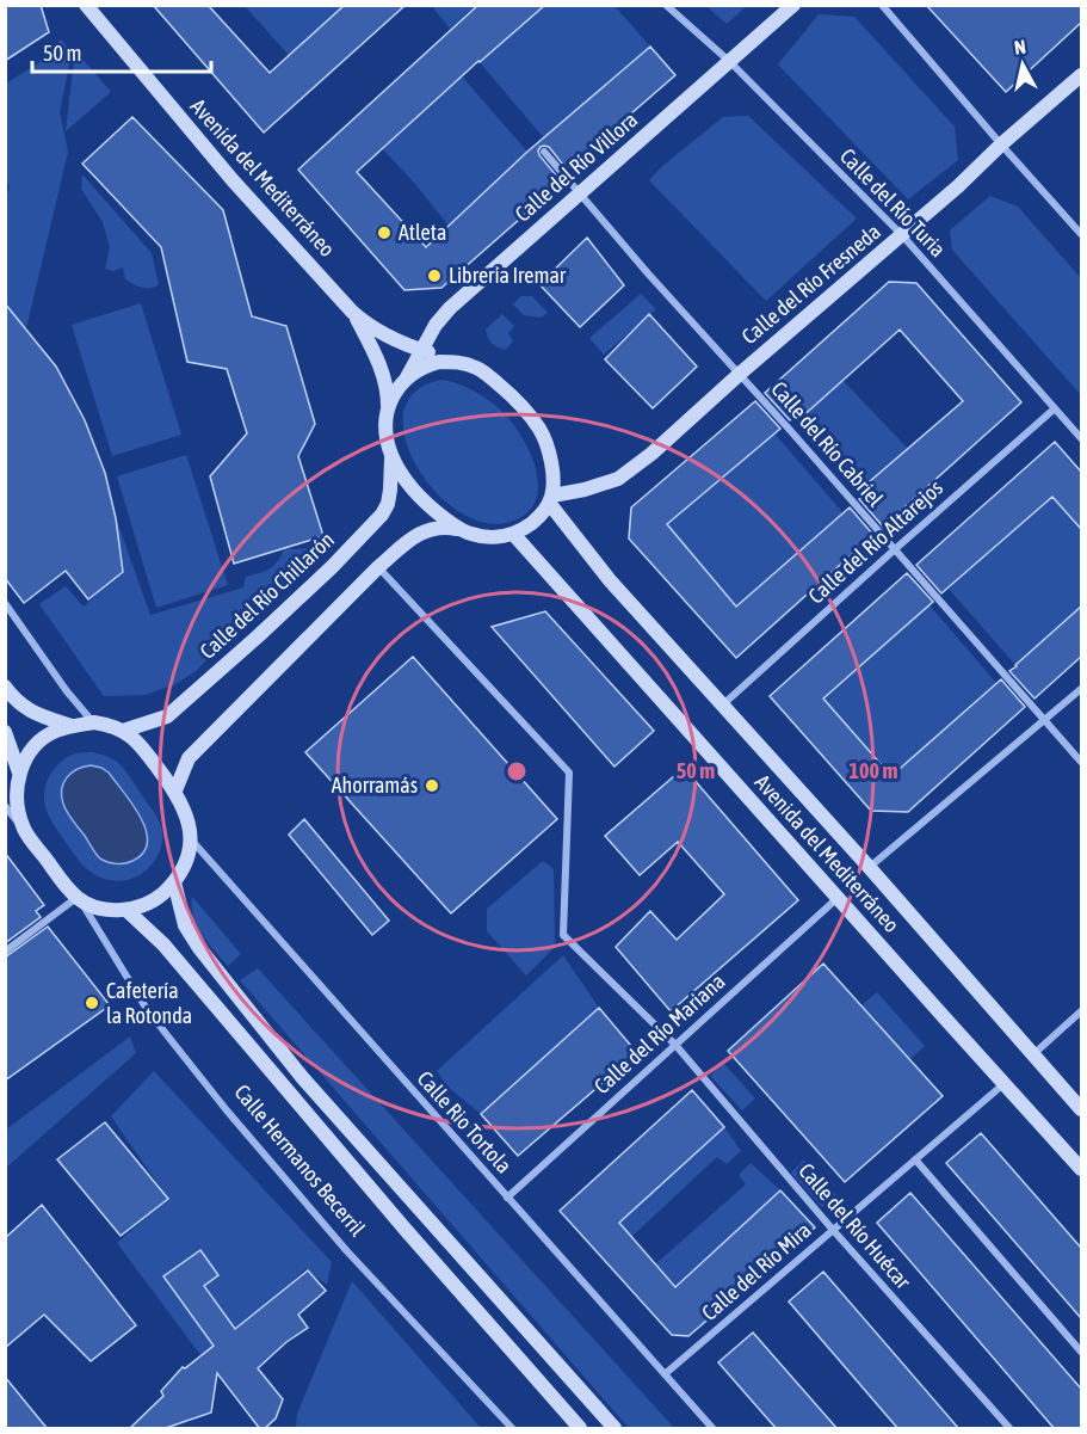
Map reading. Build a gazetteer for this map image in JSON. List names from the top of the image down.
{
  "streets": {
    "street": [
      "Calle del Río Villora",
      "Avenida del Mediterráneo",
      "Calle del Río Turia",
      "Calle del Río Fresneda",
      "Calle del Río Cabriel",
      "Calle del Río Altarejos",
      "Calle del Río Chillarón",
      "Calle del Río Mariana",
      "Calle Rio Tortola",
      "Calle Hermanos Becerril",
      "Calle del Río Huécar",
      "Calle del Río Mira"
    ]
  },
  "crossings": [
    ["Calle del Río Villora", "Avenida del Mediterráneo"],
    ["Calle del Río Villora", "Calle del Río Turia"],
    ["Calle del Río Villora", "Calle del Río Fresneda"],
    ["Calle del Río Villora", "Calle del Río Cabriel"],
    ["Calle del Río Villora", "Calle del Río Chillarón"],
    ["Avenida del Mediterráneo", "Calle del Río Fresneda"],
    ["Avenida del Mediterráneo", "Calle del Río Altarejos"],
    ["Avenida del Mediterráneo", "Calle del Río Chillarón"],
    ["Avenida del Mediterráneo", "Calle del Río Mariana"],
    ["Avenida del Mediterráneo", "Calle del Río Mira"],
    ["Calle del Río Turia", "Calle del Río Fresneda"],
    ["Calle del Río Turia", "Calle del Río Altarejos"],
    ["Calle del Río Fresneda", "Calle del Río Cabriel"],
    ["Calle del Río Fresneda", "Calle del Río Chillarón"],
    ["Calle del Río Cabriel", "Calle del Río Altarejos"],
    ["Calle del Río Chillarón", "Calle Rio Tortola"],
    ["Calle del Río Chillarón", "Calle Hermanos Becerril"],
    ["Calle del Río Mariana", "Calle Rio Tortola"],
    ["Calle del Río Mariana", "Calle del Río Huécar"],
    ["Calle Rio Tortola", "Calle Hermanos Becerril"],
    ["Calle Rio Tortola", "Calle del Río Mira"],
    ["Calle del Río Huécar", "Calle del Río Mira"]
  ],
  "places": [
    "Atleta",
    "Librería Iremar",
    "Ahorramás",
    "Cafetería la Rotonda"
  ],
  "scale_bar": "50 m",
  "north": "top",
  "rings": ["50 m", "100 m"]
}
